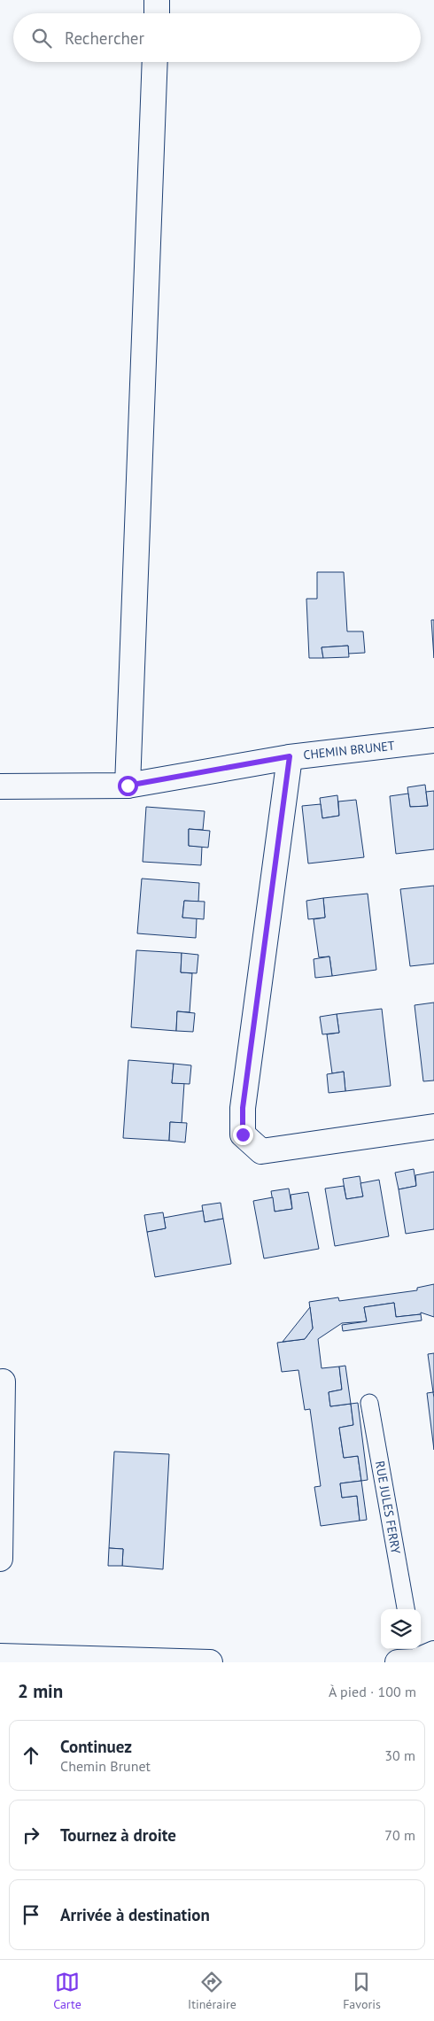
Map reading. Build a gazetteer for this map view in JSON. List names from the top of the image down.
{
  "streets": {
    "street": ["CHEMIN BRUNET"],
    "lane": ["RUE JULES FERRY"]
  },
  "page": {
    "search": "Rechercher",
    "heading": ["2 min", "À pied · 100 m"],
    "list": [
      ["Continuez", "Chemin Brunet", "30 m"],
      ["Tournez à droite", "70 m"],
      "Arrivée à destination"
    ],
    "nav": ["Carte", "Itinéraire", "Favoris"]
  }
}
